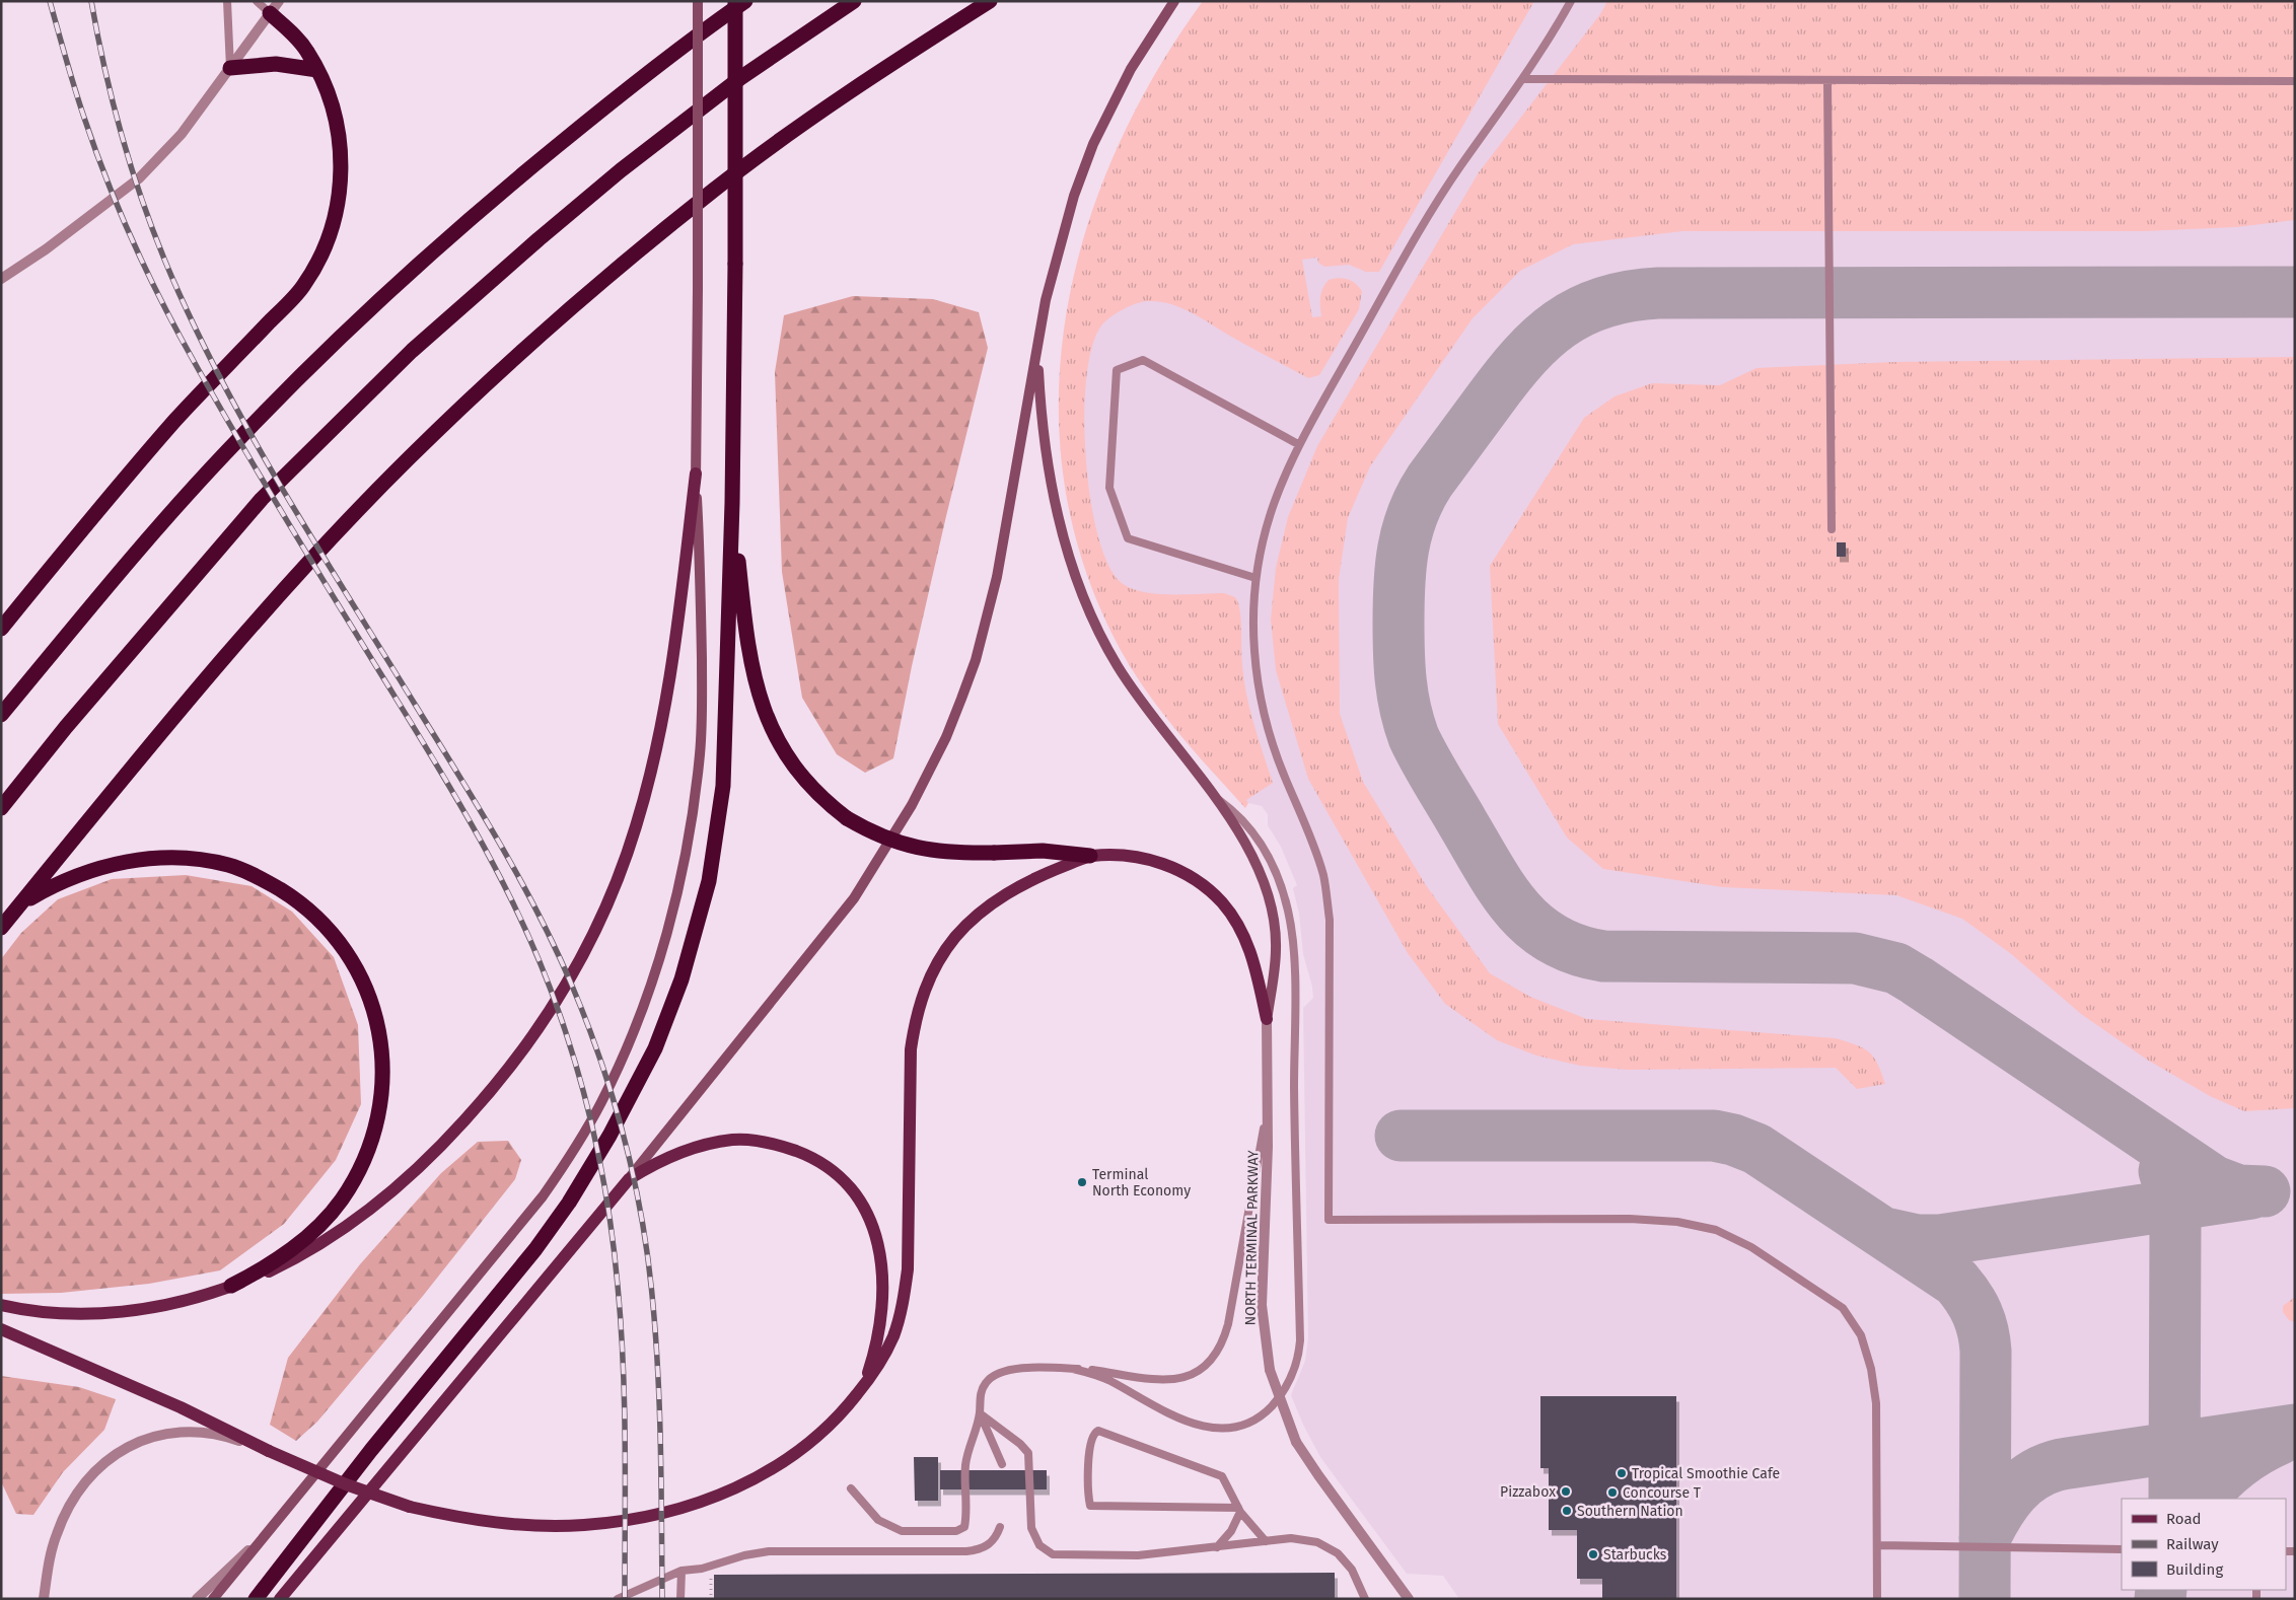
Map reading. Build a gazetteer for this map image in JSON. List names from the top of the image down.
{
  "streets": {
    "street": ["NORTH TERMINAL PARKWAY"]
  },
  "places": [
    "Terminal North Economy",
    "Tropical Smoothie Cafe",
    "Pizzabox",
    "Concourse T",
    "Southern Nation",
    "Starbucks"
  ],
  "legend": ["Road", "Railway", "Building"]
}
